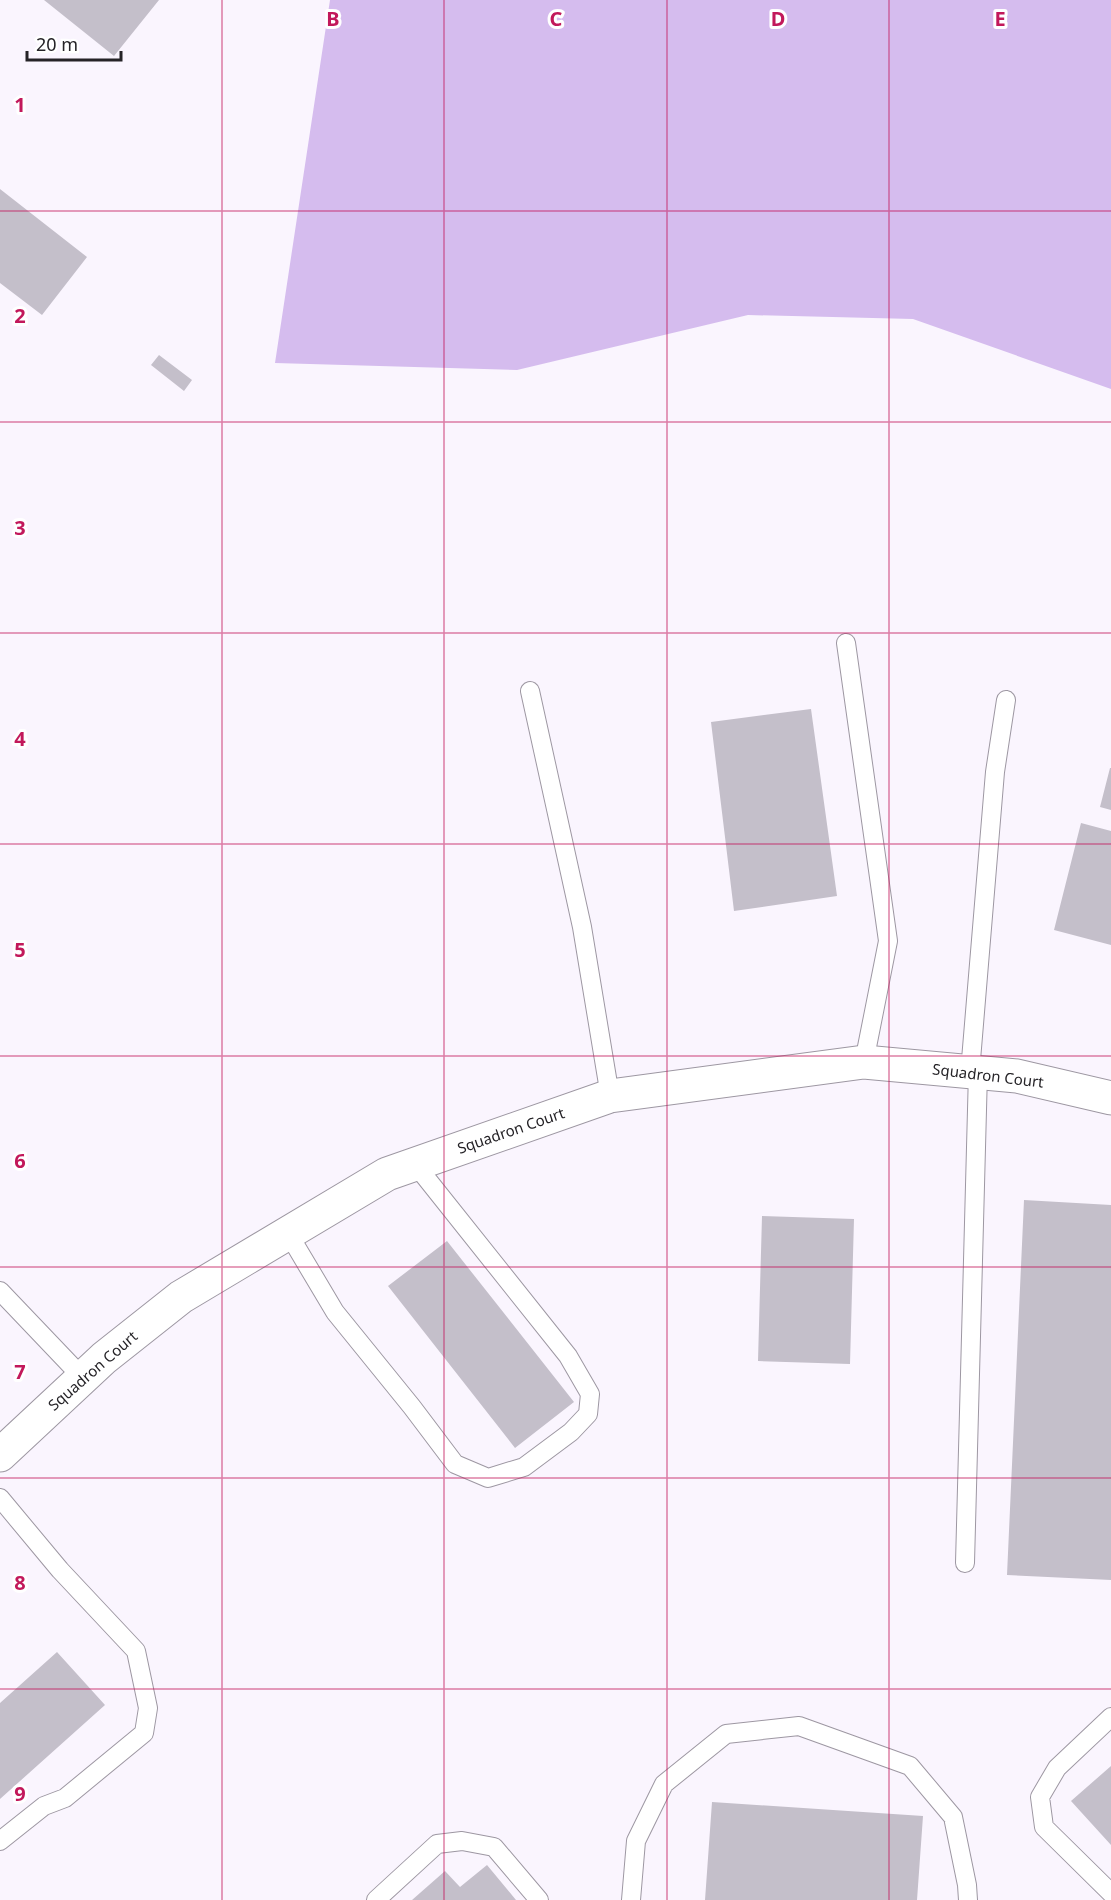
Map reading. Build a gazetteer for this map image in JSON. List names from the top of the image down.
{
  "streets": {
    "street": ["Squadron Court"]
  },
  "scale_bar": "20 m",
  "grid": {
    "columns": [
      "B",
      "C",
      "D",
      "E"
    ],
    "rows": [
      "1",
      "2",
      "3",
      "4",
      "5",
      "6",
      "7",
      "8",
      "9"
    ]
  }
}
